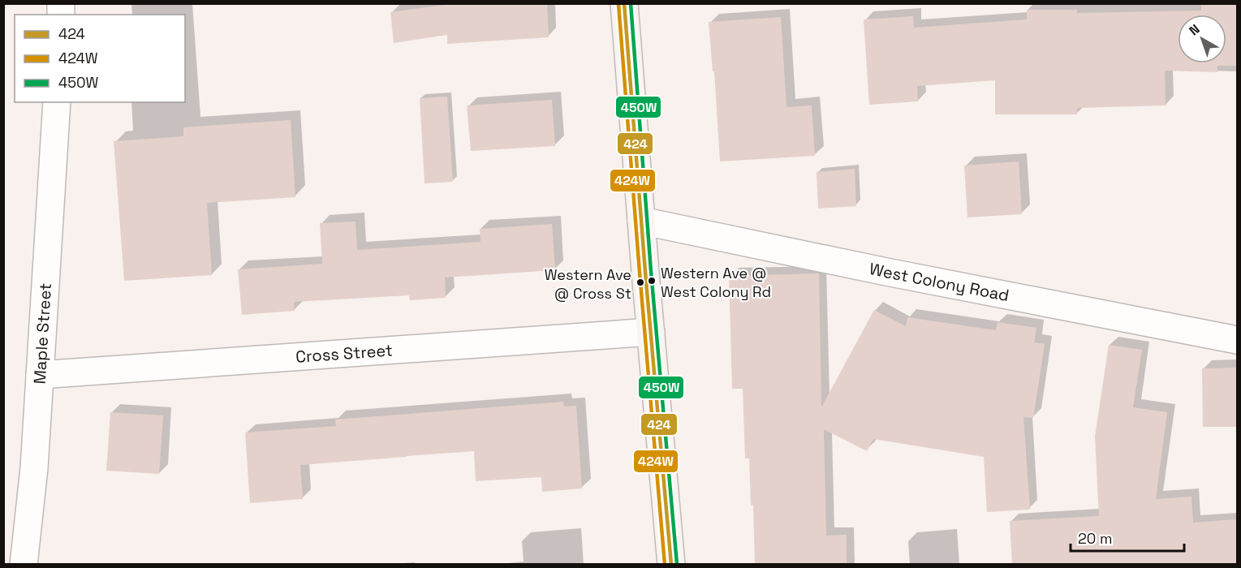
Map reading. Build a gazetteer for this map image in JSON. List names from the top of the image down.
{
  "streets": {
    "street": ["West Colony Road", "Maple Street", "Cross Street"]
  },
  "crossings": [
    ["Maple Street", "Cross Street"]
  ],
  "places": ["Western Ave @ West Colony Rd", "Western Ave @ Cross St"],
  "lines": ["transit line 424", "transit line 450W", "transit line 424W"],
  "legend": ["424", "424W", "450W"],
  "scale_bar": "20 m",
  "north": "top left"
}
